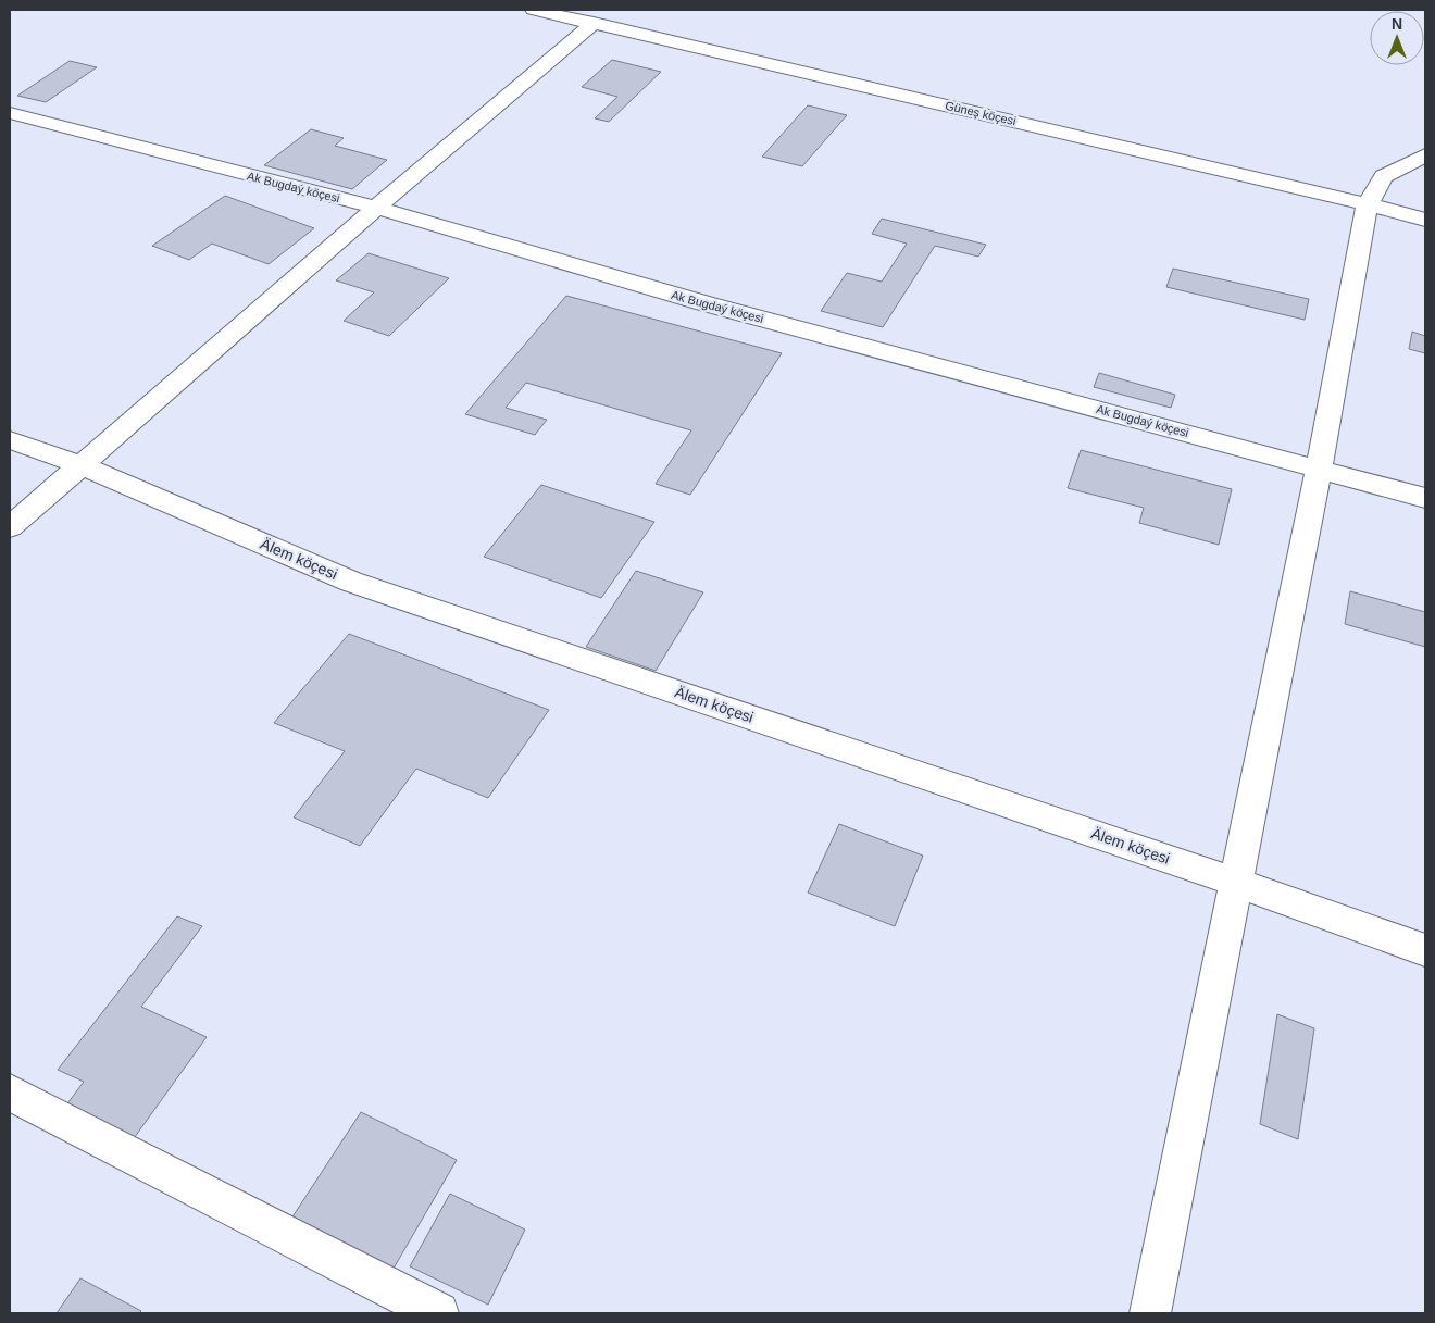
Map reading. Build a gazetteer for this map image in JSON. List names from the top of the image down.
{
  "streets": {
    "street": ["Güneş köçesi", "Ak Bugdaý köçesi", "Älem köçesi"]
  },
  "north": "top"
}
